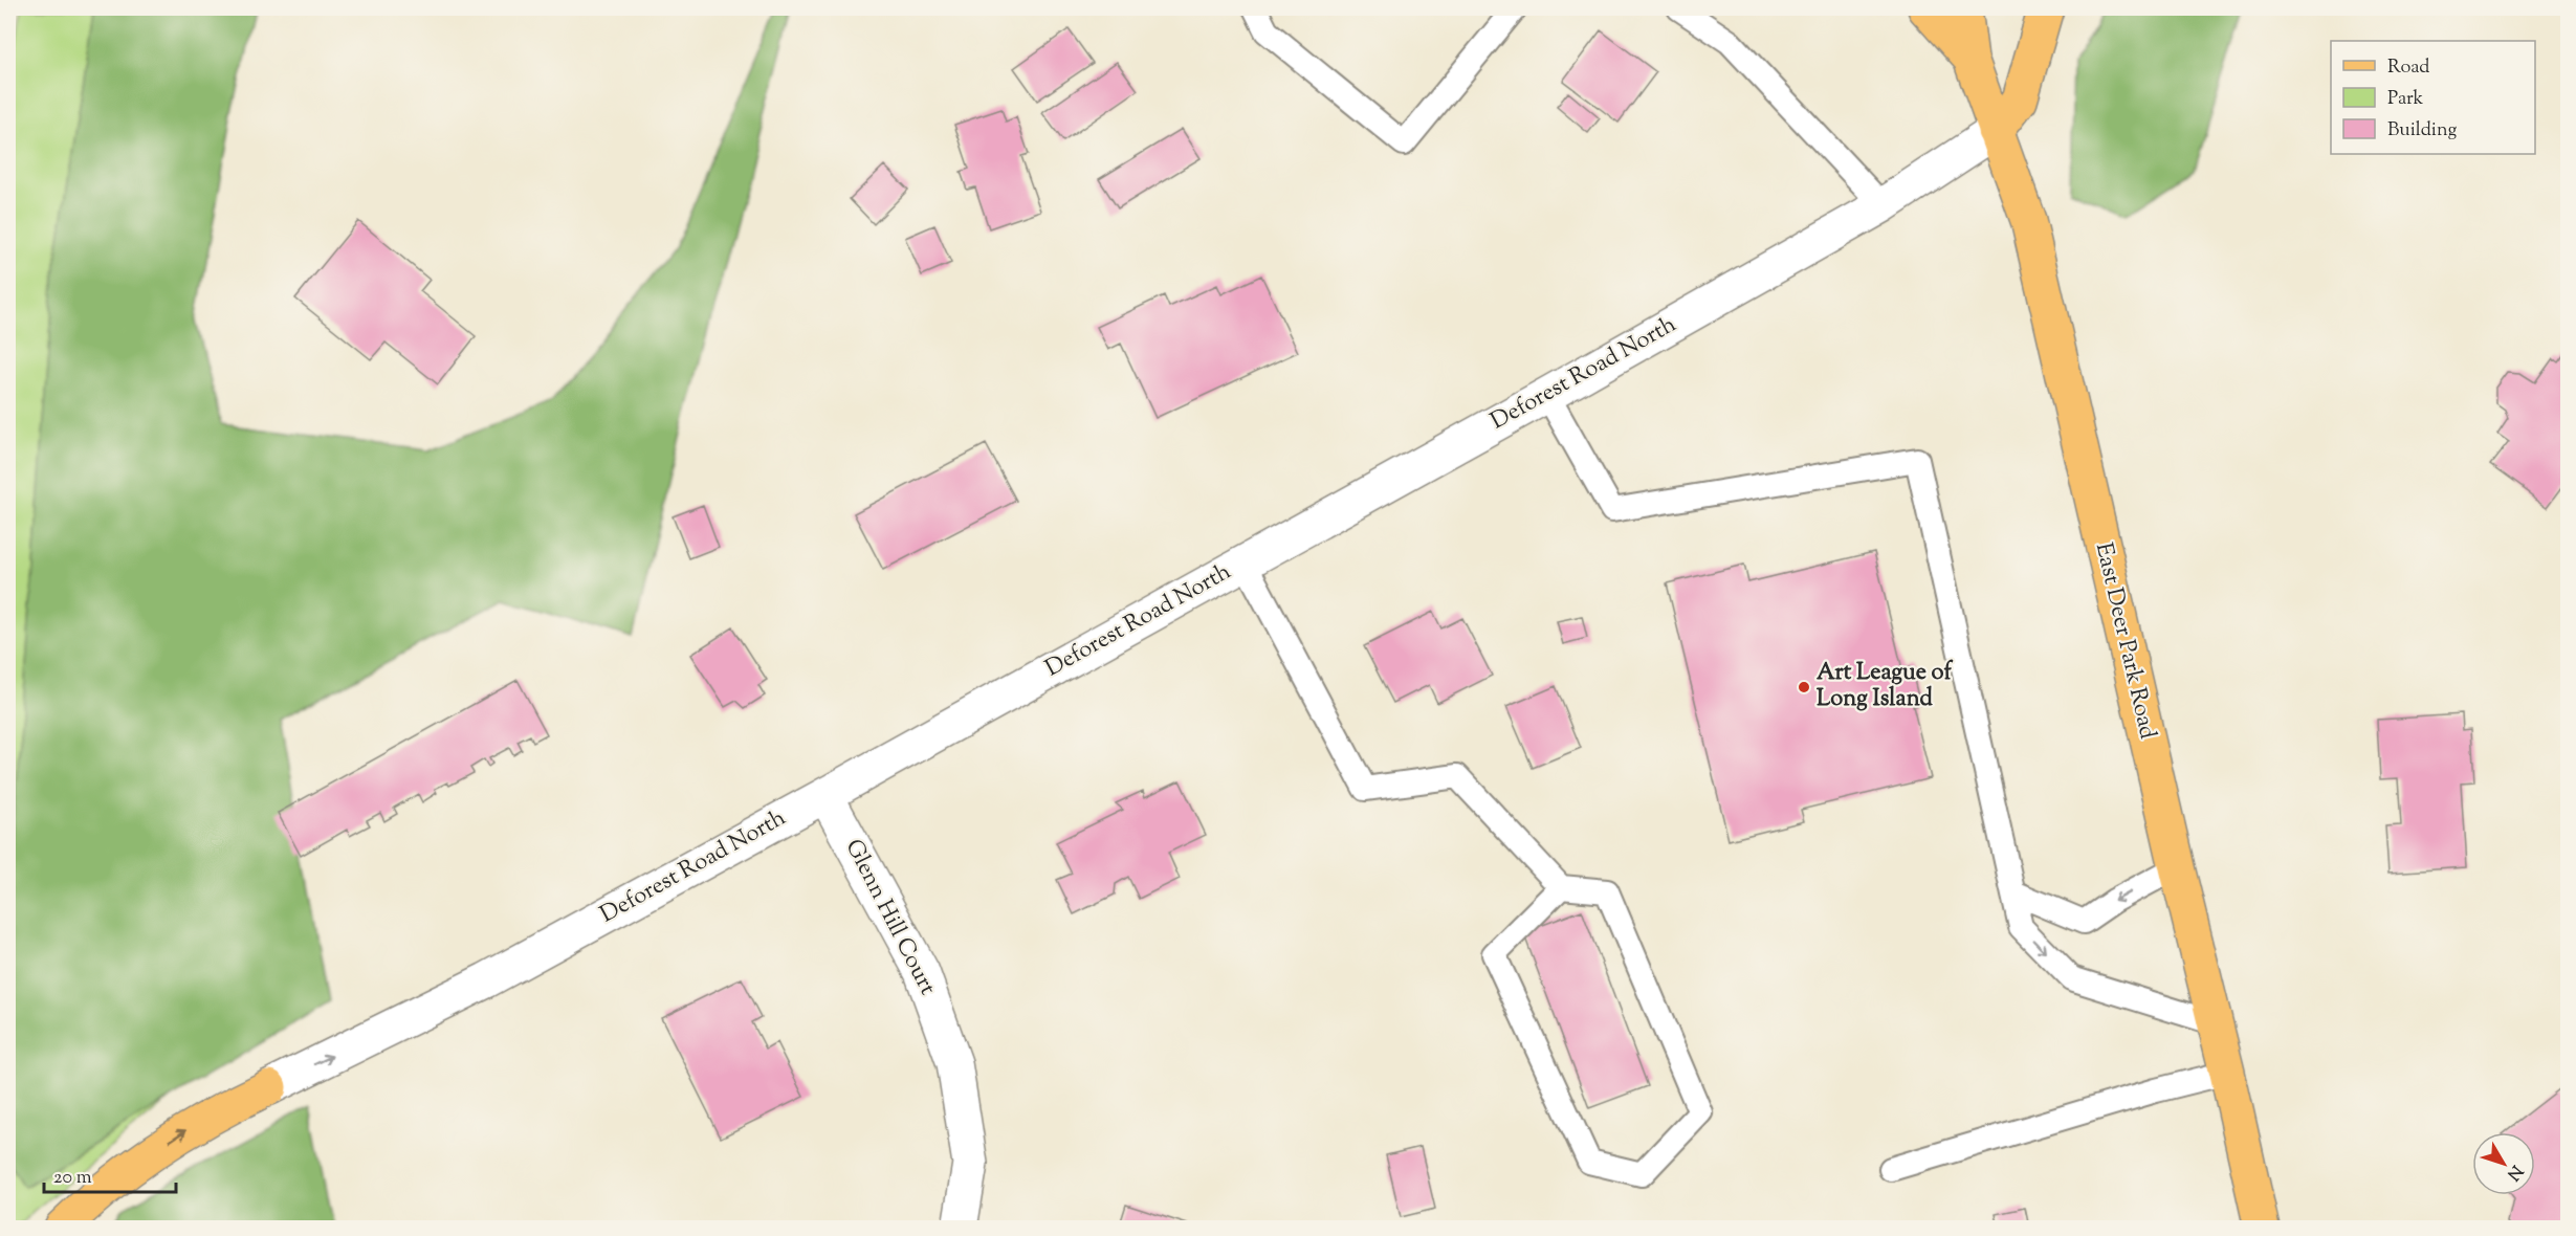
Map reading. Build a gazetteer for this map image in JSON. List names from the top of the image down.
{
  "streets": {
    "main road": ["East Deer Park Road"],
    "street": ["Deforest Road North", "Glenn Hill Court"]
  },
  "crossings": [
    ["Deforest Road North", "East Deer Park Road"],
    ["Deforest Road North", "Glenn Hill Court"]
  ],
  "places": ["Art League of Long Island"],
  "legend": ["Road", "Park", "Building"],
  "scale_bar": "20 m",
  "north": "bottom right"
}
